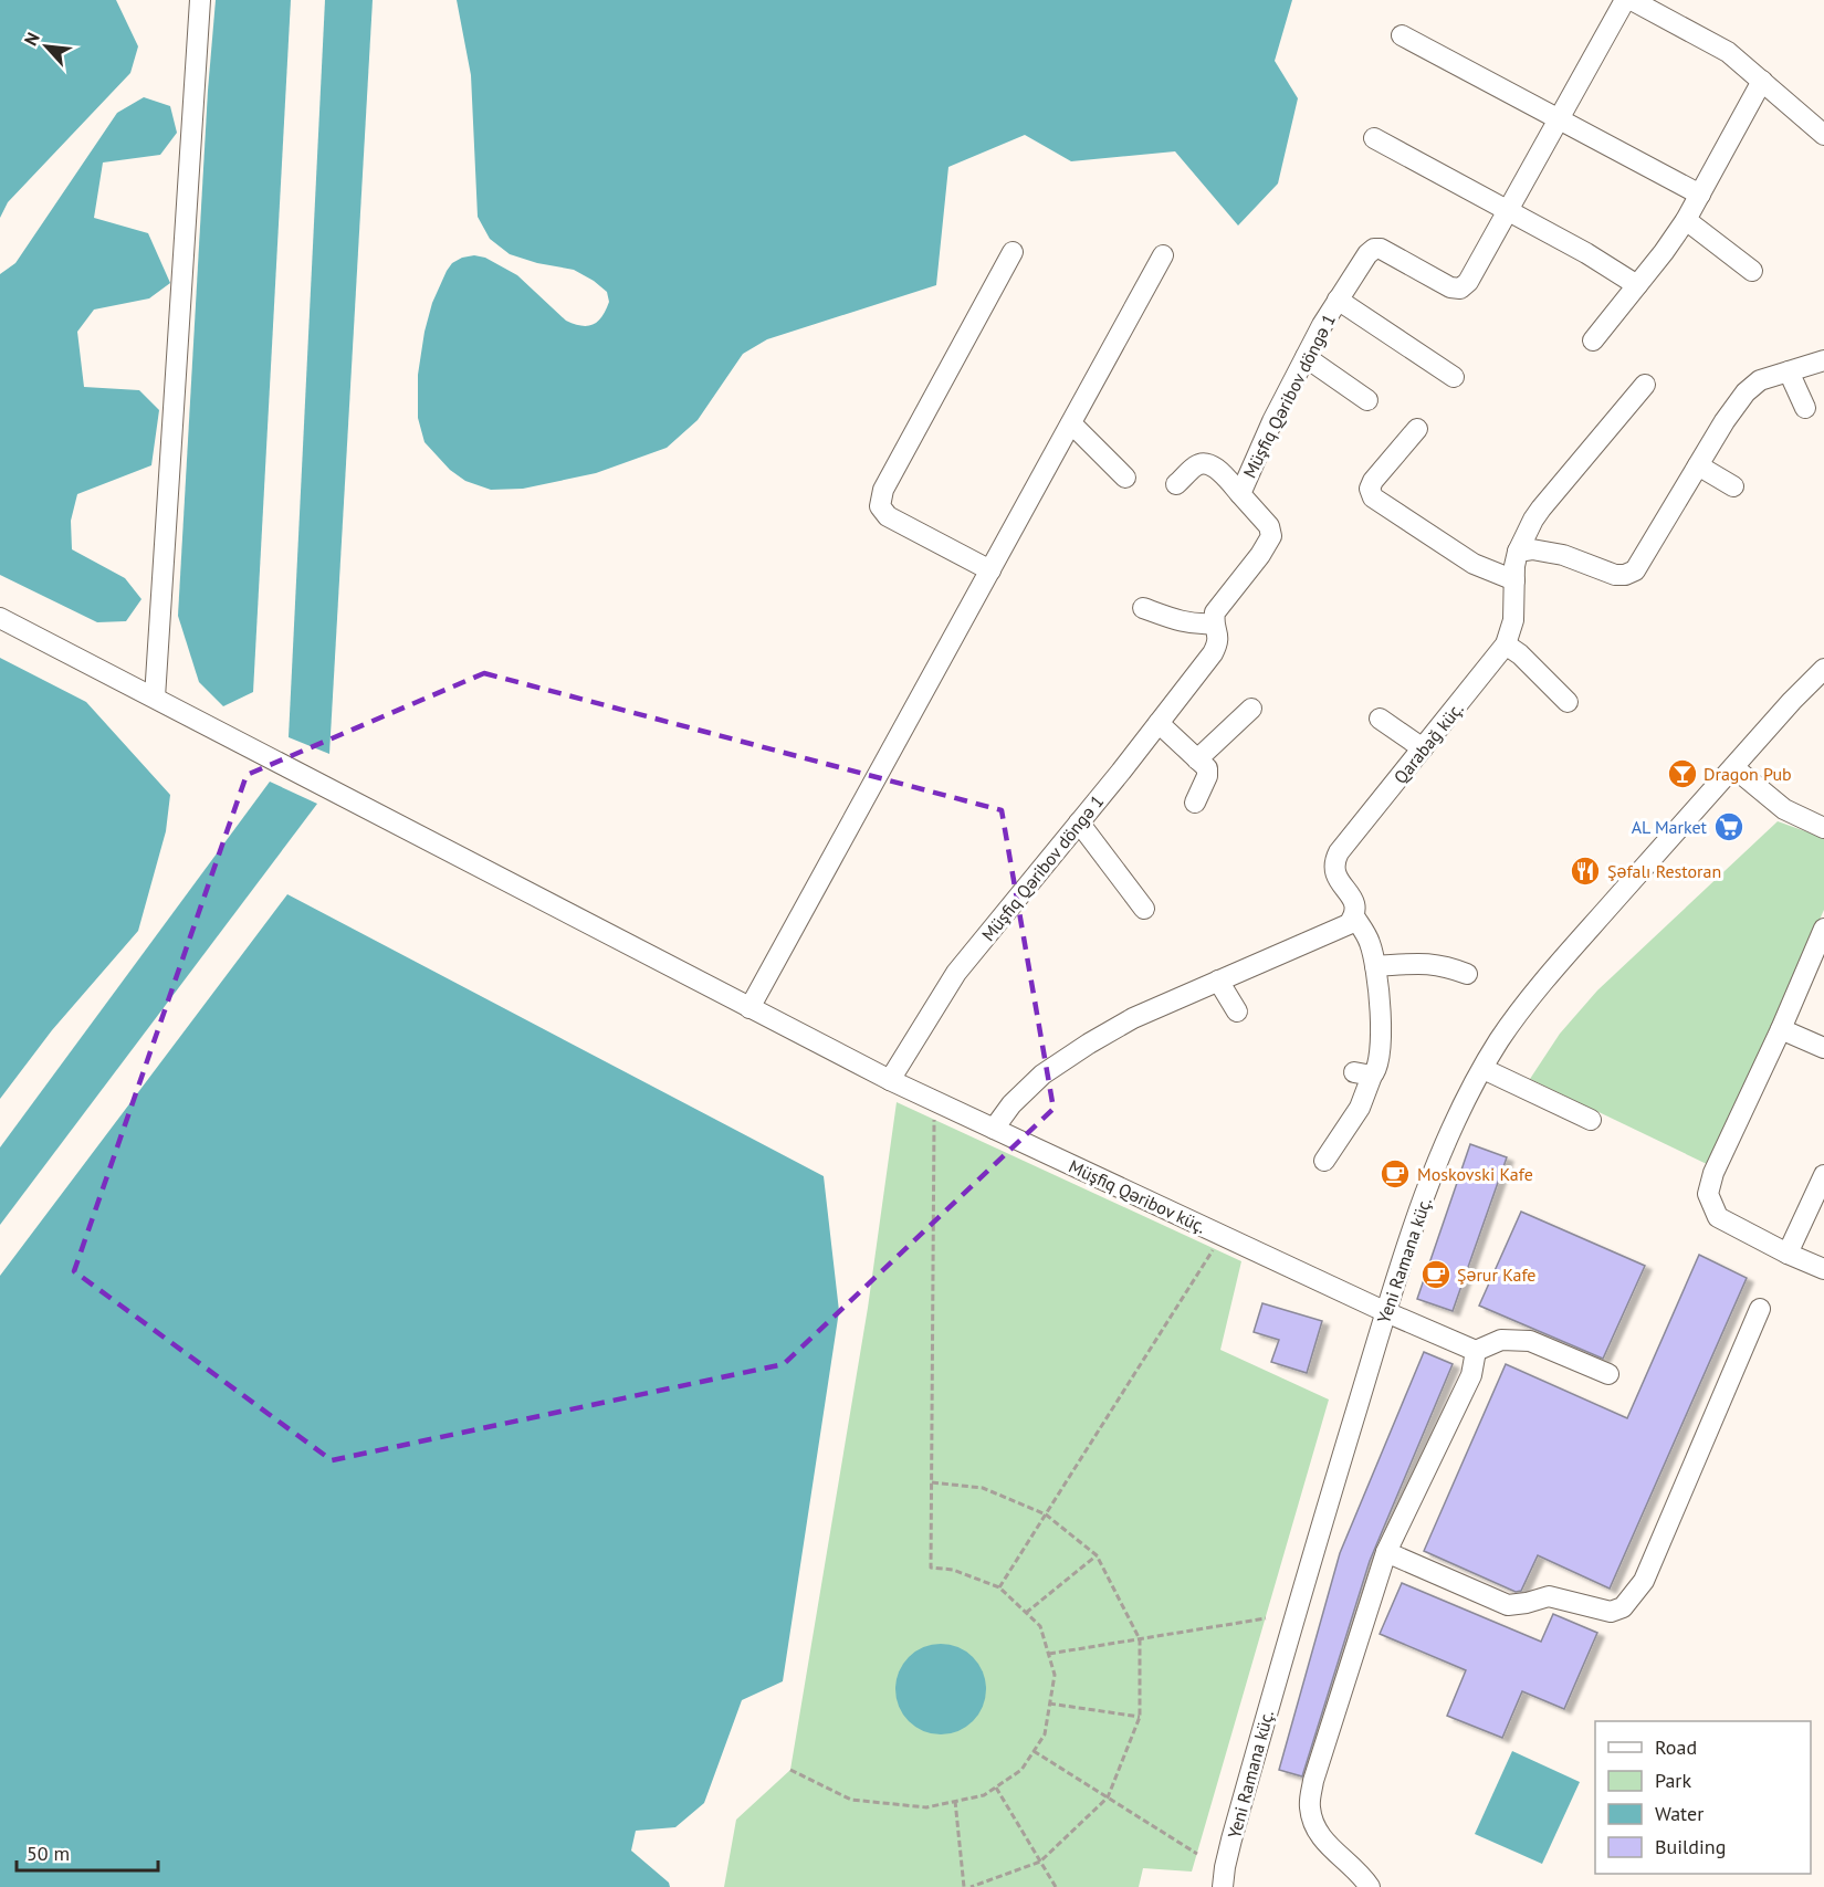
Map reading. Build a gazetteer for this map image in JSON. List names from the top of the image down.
{
  "streets": {
    "street": [
      "Müşfiq Qəribov döngə 1",
      "Qarabağ küç.",
      "Müşfiq Qəribov küç.",
      "Yeni Ramana küç."
    ]
  },
  "crossings": [
    ["Müşfiq Qəribov döngə 1", "Müşfiq Qəribov küç."],
    ["Müşfiq Qəribov küç.", "Yeni Ramana küç."]
  ],
  "places": {
    "bar": ["Dragon Pub"],
    "supermarket": ["AL Market"],
    "restaurant": ["Şəfalı Restoran"],
    "cafe": ["Moskovski Kafe", "Şərur Kafe"]
  },
  "legend": [
    "Road",
    "Park",
    "Water",
    "Building"
  ],
  "scale_bar": "50 m",
  "north": "top left"
}
